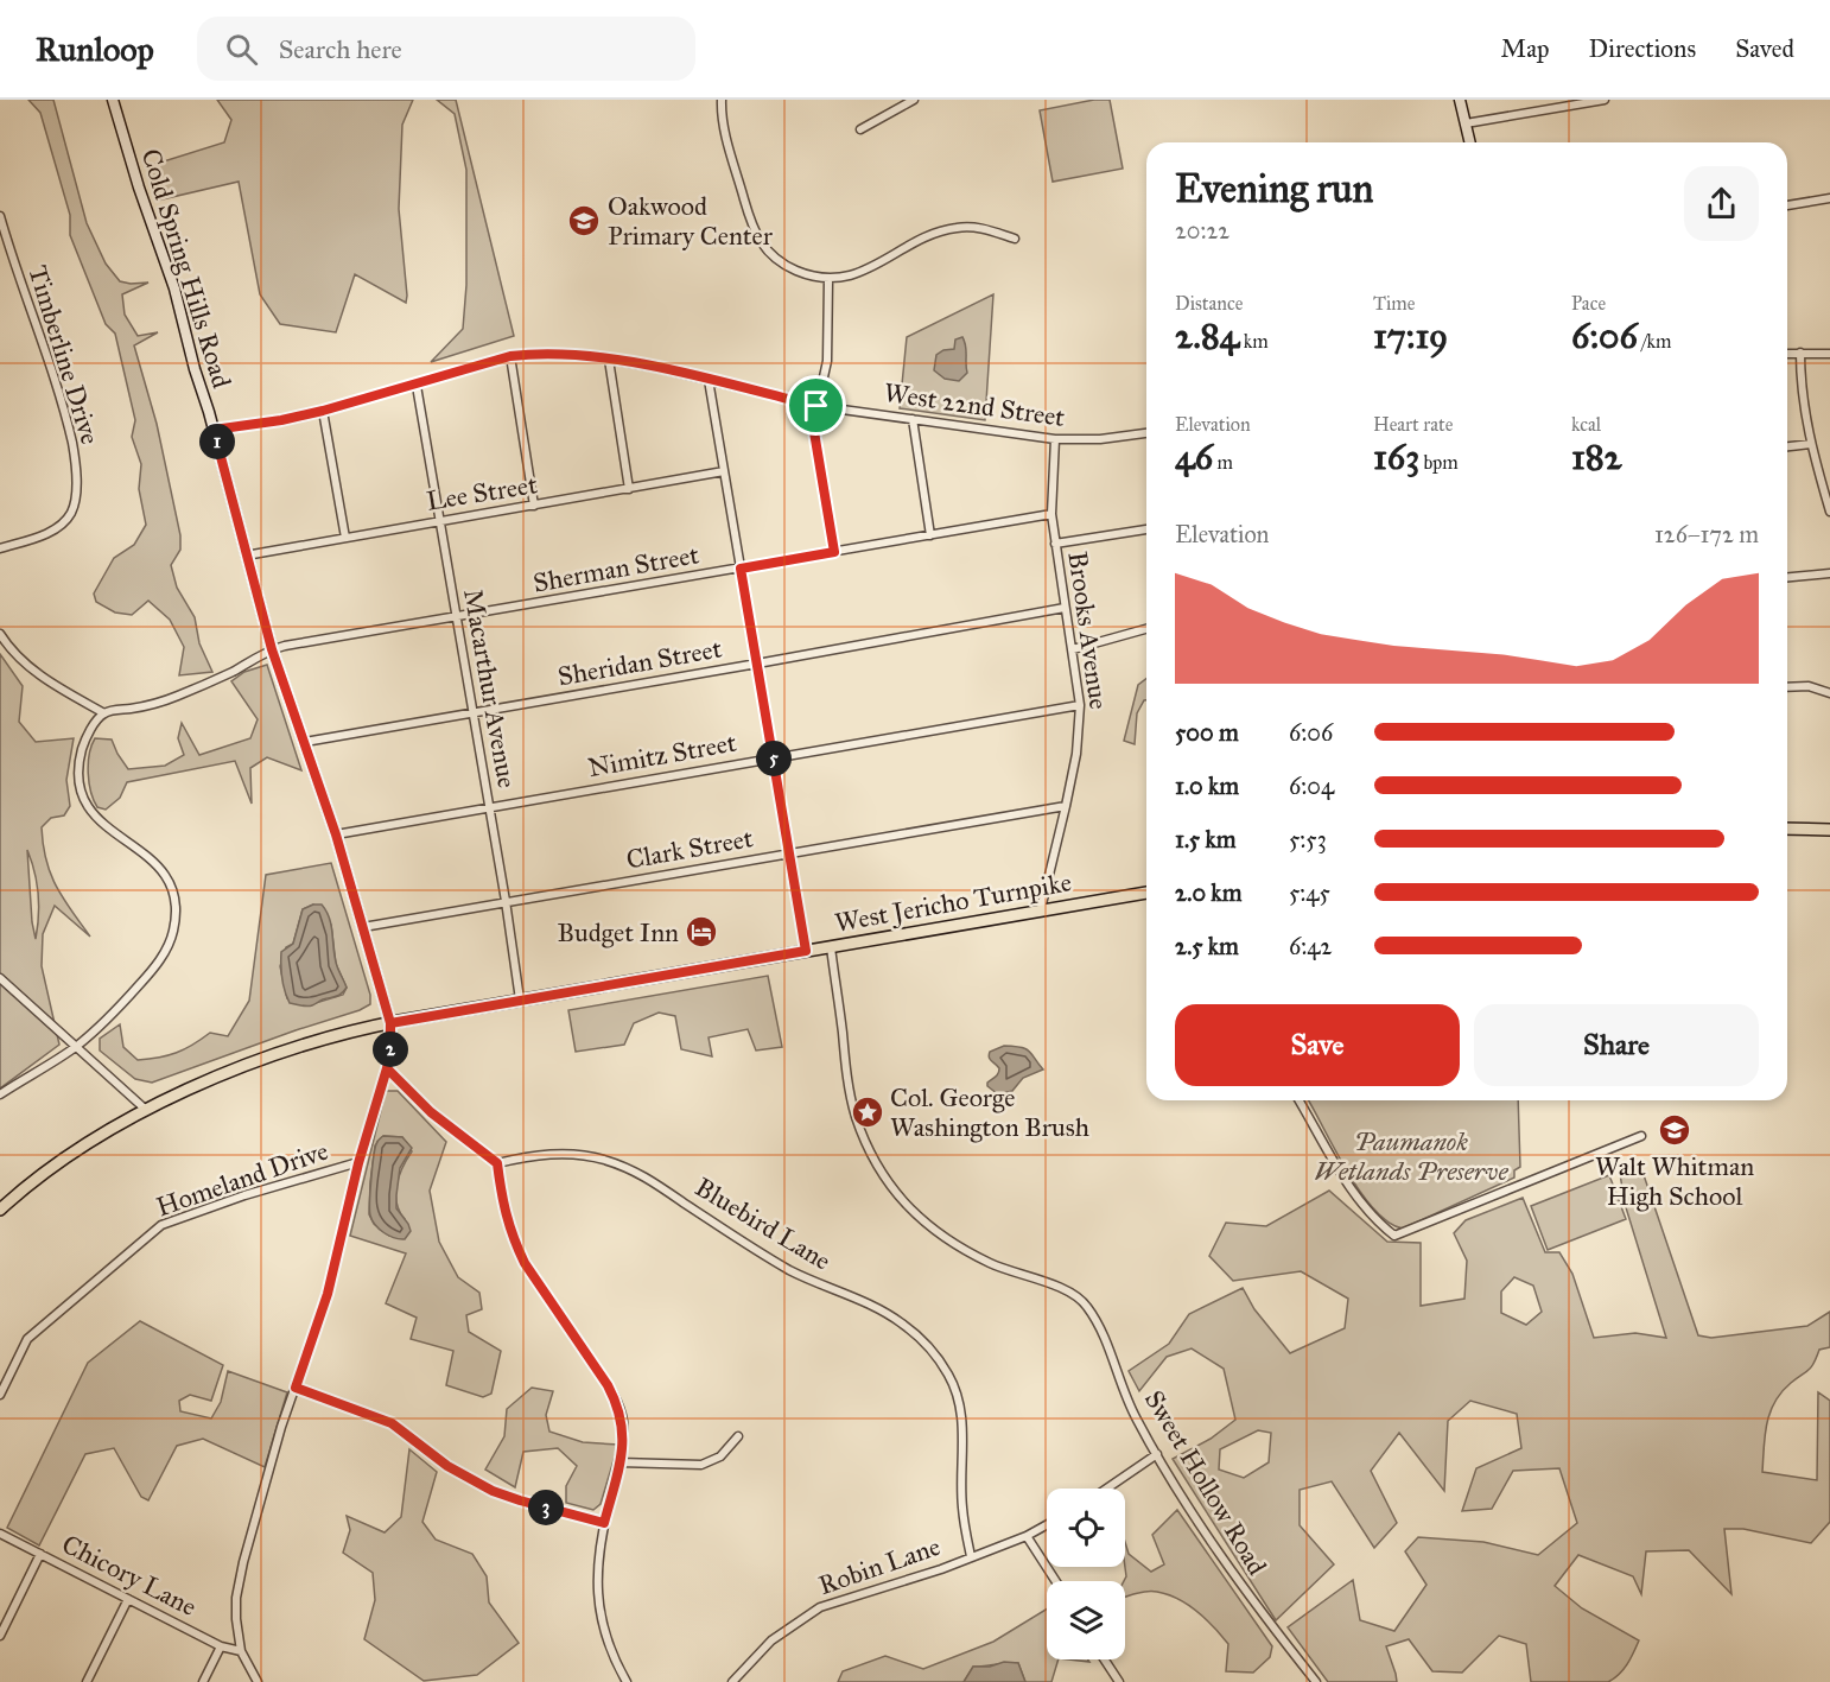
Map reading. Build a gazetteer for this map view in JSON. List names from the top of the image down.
{
  "streets": {
    "main road": ["West Jericho Turnpike"],
    "street": [
      "Cold Spring Hills Road",
      "Timberline Drive",
      "West 22nd Street",
      "Lee Street",
      "Sherman Street",
      "Brooks Avenue",
      "Sheridan Street",
      "Macarthur Avenue",
      "Nimitz Street",
      "Clark Street",
      "Homeland Drive",
      "Bluebird Lane",
      "Sweet Hollow Road",
      "Robin Lane",
      "Chicory Lane"
    ]
  },
  "crossings": [
    ["Cold Spring Hills Road", "West 22nd Street"],
    ["Cold Spring Hills Road", "Lee Street"],
    ["Cold Spring Hills Road", "Sherman Street"],
    ["Cold Spring Hills Road", "Sheridan Street"],
    ["Cold Spring Hills Road", "Nimitz Street"],
    ["Cold Spring Hills Road", "Clark Street"],
    ["Cold Spring Hills Road", "West Jericho Turnpike"],
    ["West 22nd Street", "Brooks Avenue"],
    ["West 22nd Street", "Macarthur Avenue"],
    ["Lee Street", "Macarthur Avenue"],
    ["Sherman Street", "Brooks Avenue"],
    ["Sherman Street", "Macarthur Avenue"],
    ["Brooks Avenue", "Sheridan Street"],
    ["Brooks Avenue", "Nimitz Street"],
    ["Brooks Avenue", "Clark Street"],
    ["Brooks Avenue", "West Jericho Turnpike"],
    ["Sheridan Street", "Macarthur Avenue"],
    ["Macarthur Avenue", "Nimitz Street"],
    ["Macarthur Avenue", "Clark Street"],
    ["Macarthur Avenue", "West Jericho Turnpike"],
    ["West Jericho Turnpike", "Sweet Hollow Road"],
    ["Bluebird Lane", "Robin Lane"]
  ],
  "parks": ["Paumanok Wetlands Preserve"],
  "places": {
    "school or university": ["Oakwood Primary Center", "Walt Whitman High School"],
    "hotel": ["Budget Inn"],
    "place": ["Col. George Washington Brush"]
  },
  "page": {
    "header": "Runloop",
    "search": "Search here",
    "nav": ["Map", "Directions", "Saved"],
    "heading": ["Evening run", "20:22"],
    "stats": [
      ["Distance", "2.84 km"],
      ["Time", "17:19"],
      ["Pace", "6:06 /km"],
      ["Elevation", "46 m"],
      ["Heart rate", "163 bpm"],
      ["kcal", "182"]
    ],
    "pins": [
      "1",
      "5",
      "2",
      "3"
    ],
    "chart": ["Elevation", "126–172 m"],
    "list": [
      {
        "name": "500 m",
        "note": "6:06"
      },
      {
        "name": "1.0 km",
        "note": "6:04"
      },
      {
        "name": "1.5 km",
        "note": "5:53"
      },
      {
        "name": "2.0 km",
        "note": "5:45"
      },
      {
        "name": "2.5 km",
        "note": "6:42"
      }
    ],
    "buttons": ["Save", "Share"]
  }
}
